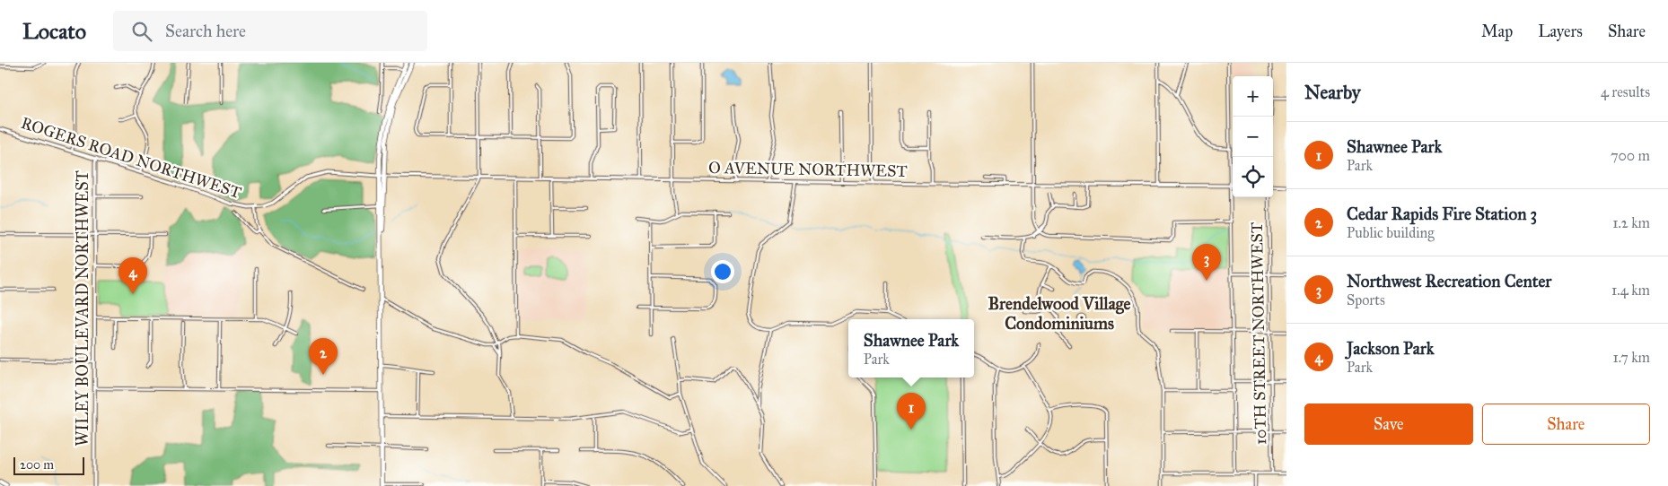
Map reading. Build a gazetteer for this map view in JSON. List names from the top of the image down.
{
  "streets": {
    "street": [
      "ROGERS ROAD NORTHWEST",
      "O AVENUE NORTHWEST",
      "WILEY BOULEVARD NORTHWEST",
      "10TH STREET NORTHWEST"
    ]
  },
  "crossings": [
    ["ROGERS ROAD NORTHWEST", "O AVENUE NORTHWEST"],
    ["ROGERS ROAD NORTHWEST", "WILEY BOULEVARD NORTHWEST"]
  ],
  "districts": ["Brendelwood Village Condominiums"],
  "scale_bar": "200 m",
  "page": {
    "header": "Locato",
    "search": "Search here",
    "nav": ["Map", "Layers", "Share"],
    "heading": ["Nearby", "4 results"],
    "map_buttons": ["+", "−"],
    "list": [
      {
        "mark": "1",
        "name": "Shawnee Park",
        "note": "Park",
        "value": "700 m"
      },
      {
        "mark": "2",
        "name": "Cedar Rapids Fire Station 3",
        "note": "Public building",
        "value": "1.2 km"
      },
      {
        "mark": "3",
        "name": "Northwest Recreation Center",
        "note": "Sports",
        "value": "1.4 km"
      },
      {
        "mark": "4",
        "name": "Jackson Park",
        "note": "Park",
        "value": "1.7 km"
      }
    ],
    "pins": [
      "3",
      "4",
      "2",
      "1"
    ],
    "popup": ["Shawnee Park", "Park"],
    "buttons": ["Save", "Share"],
    "scale": "200 m"
  }
}
